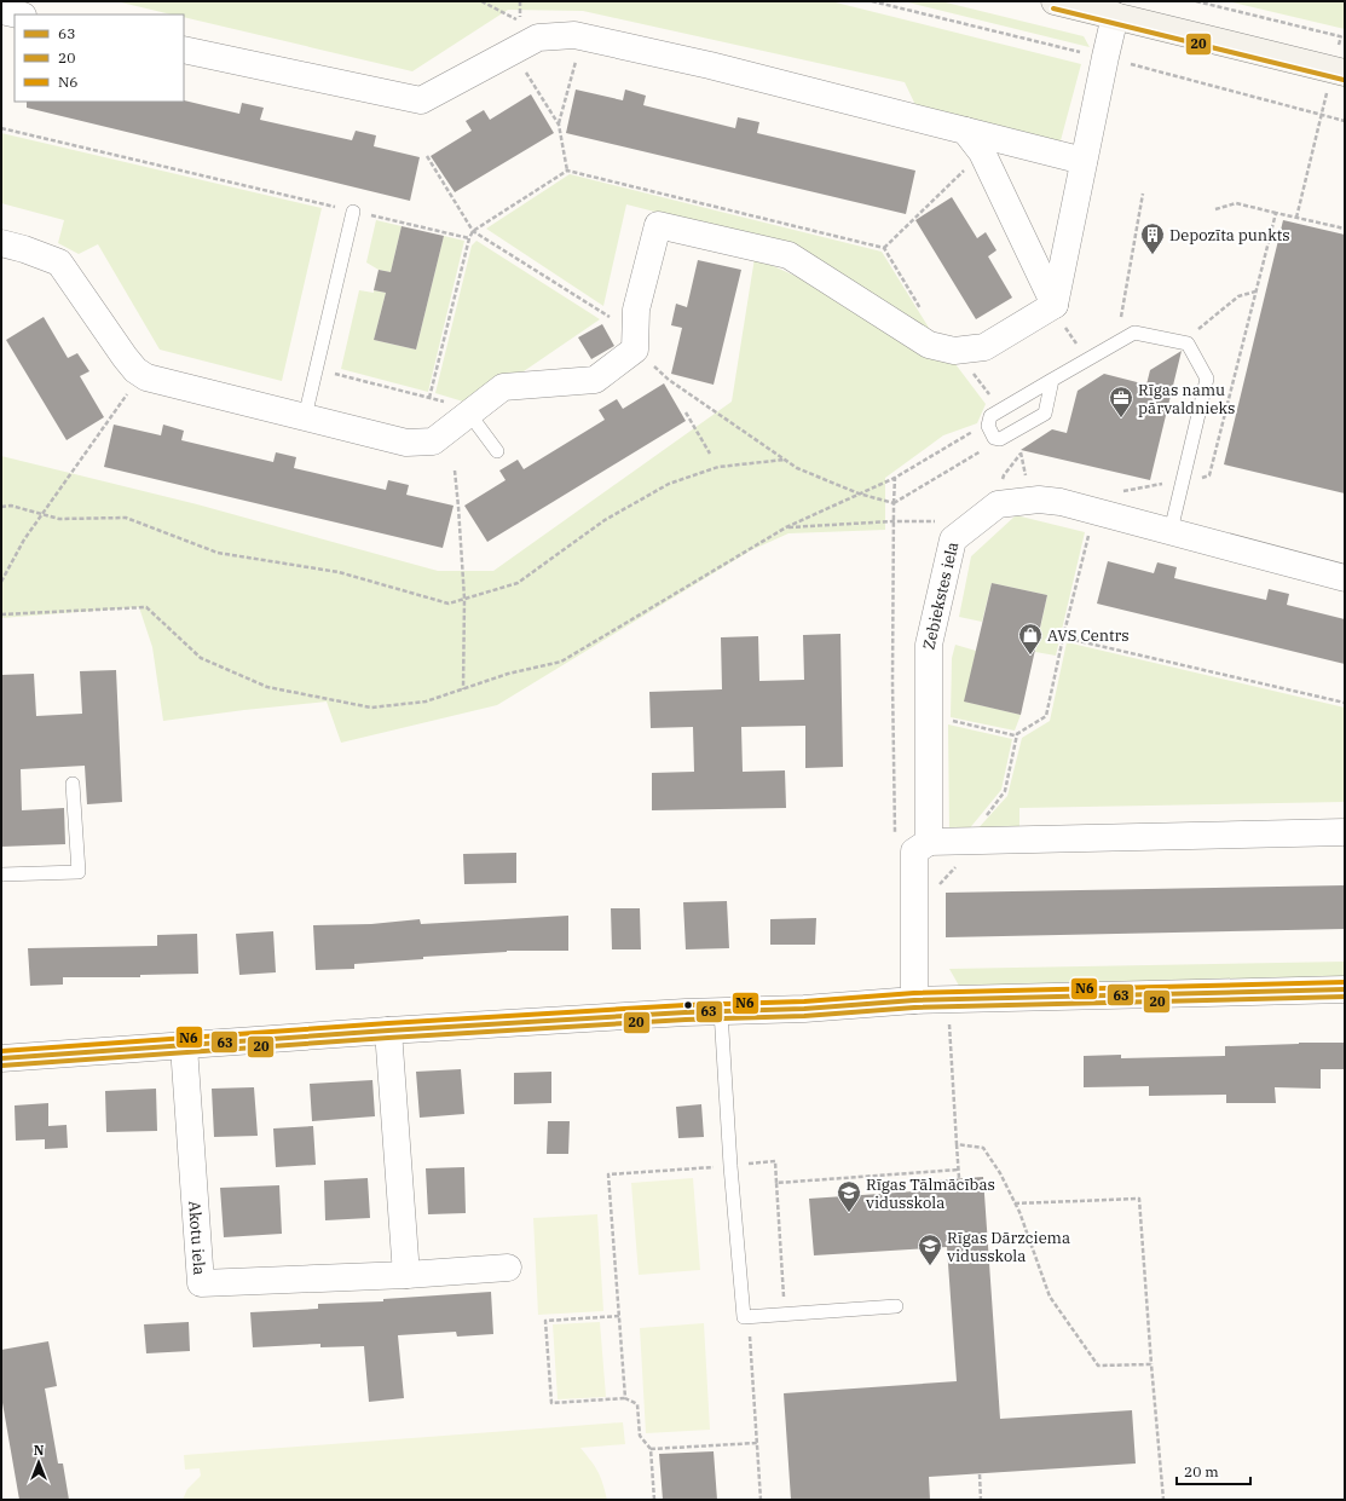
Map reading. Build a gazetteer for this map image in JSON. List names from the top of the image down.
{
  "streets": {
    "street": ["Zebiekstes iela", "Akotu iela"]
  },
  "places": {
    "building": ["Depozīta punkts"],
    "office": ["Rīgas namu pārvaldnieks"],
    "shop": ["AVS Centrs"],
    "school or university": ["Rīgas Tālmācības vidusskola", "Rīgas Dārzciema vidusskola"]
  },
  "lines": ["transit line 20", "transit line N6", "transit line 63"],
  "legend": ["63", "20", "N6"],
  "scale_bar": "20 m",
  "north": "top"
}
